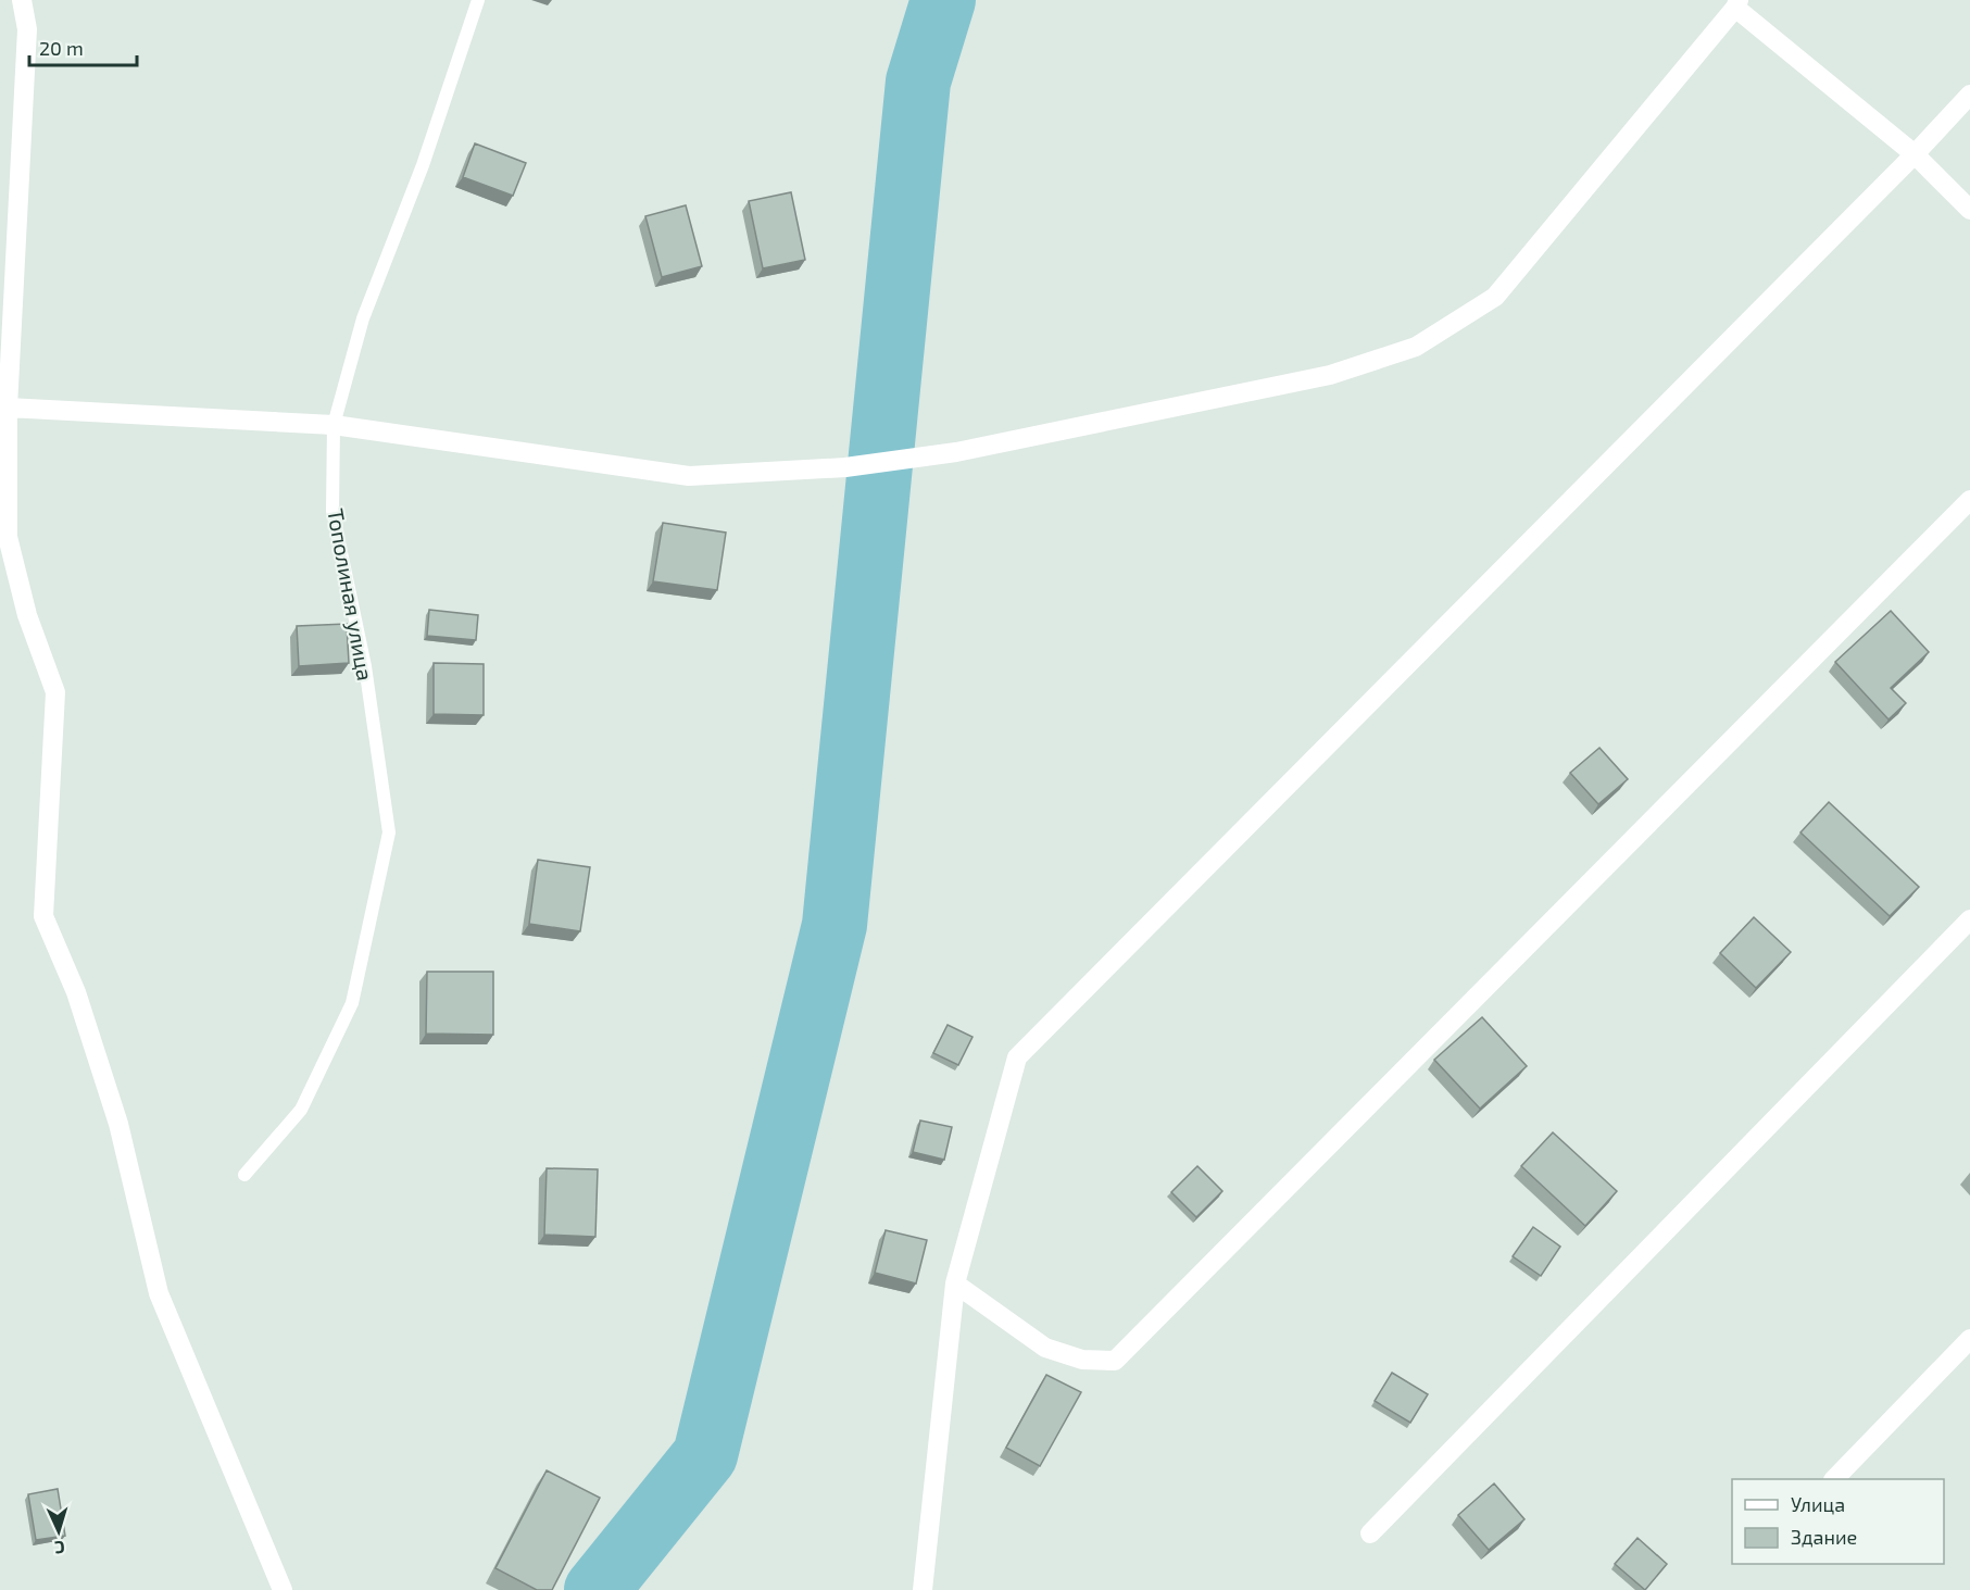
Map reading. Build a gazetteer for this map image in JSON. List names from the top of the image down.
{
  "streets": {
    "lane": ["Тополиная улица"]
  },
  "legend": ["Улица", "Здание"],
  "scale_bar": "20 m",
  "north": "bottom"
}
